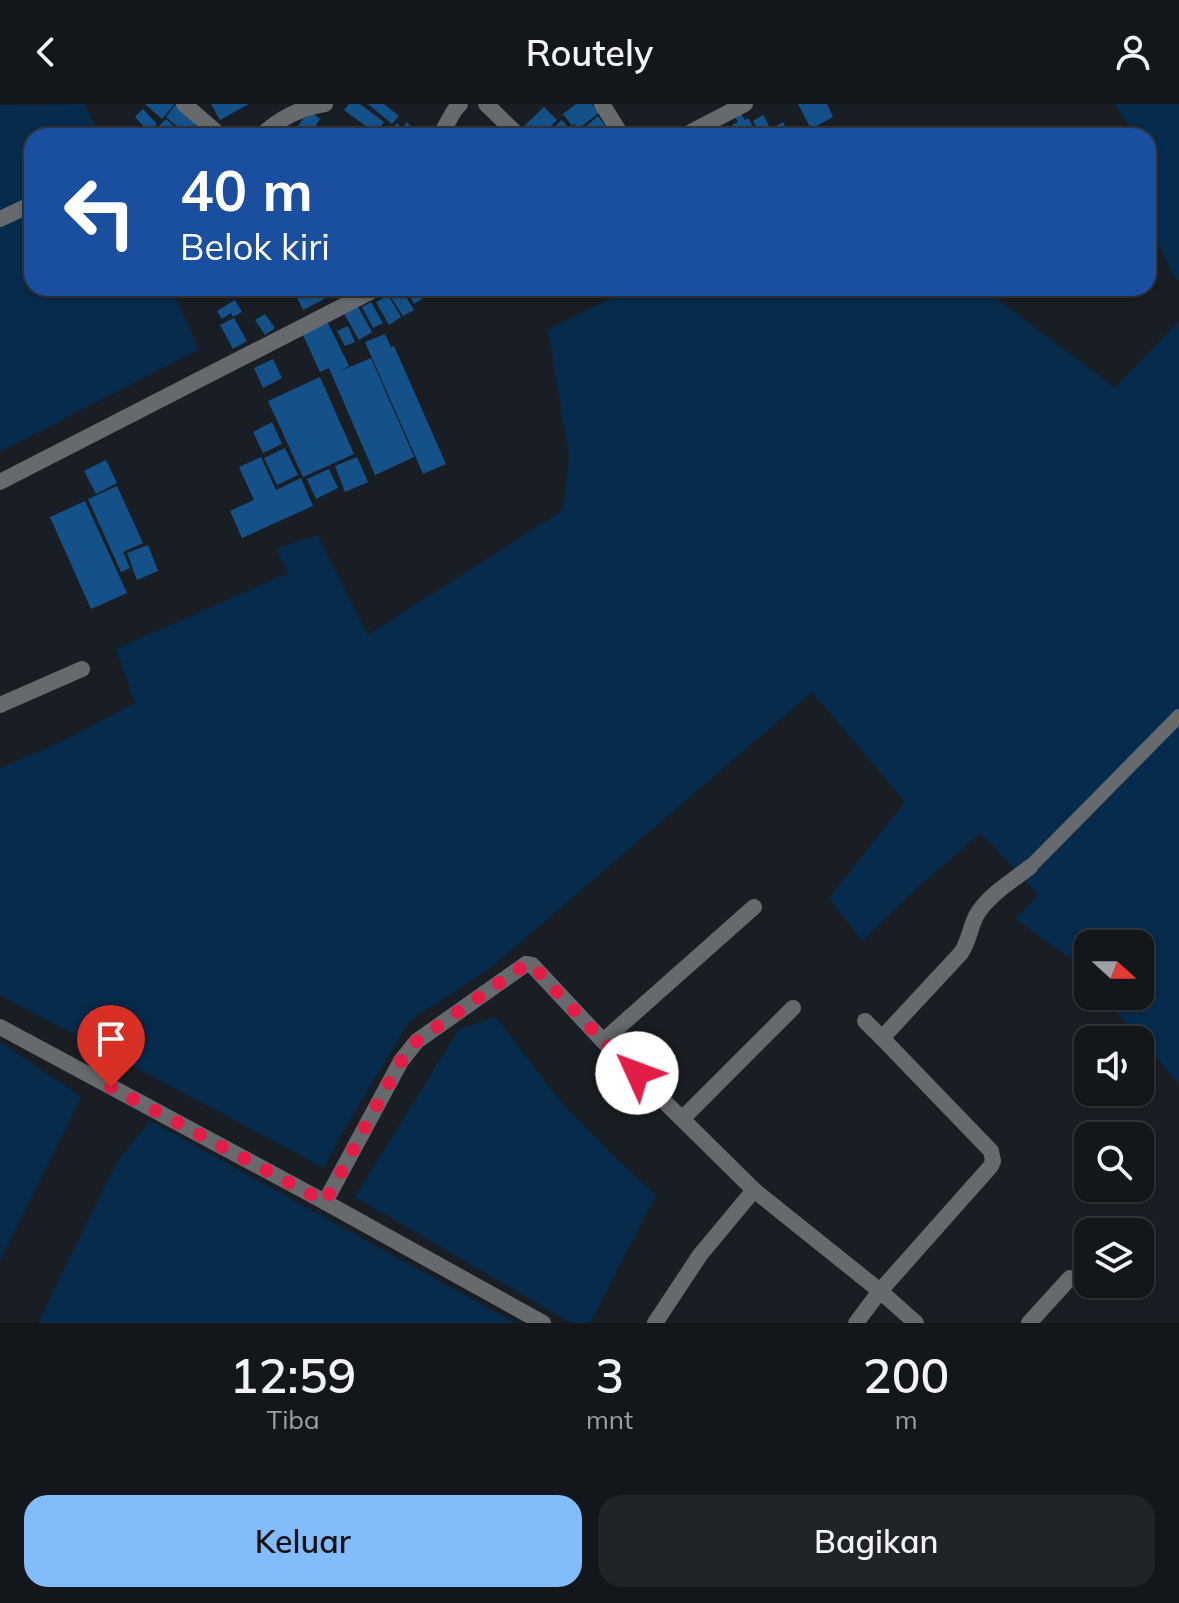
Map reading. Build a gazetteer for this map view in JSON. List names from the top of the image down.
{
  "north": "right",
  "page": {
    "header": "Routely",
    "turn": ["40 m", "Belok kiri"],
    "eta": [
      "12:59",
      "Tiba",
      "3",
      "mnt",
      "200",
      "m"
    ],
    "buttons": ["Keluar", "Bagikan"]
  }
}
